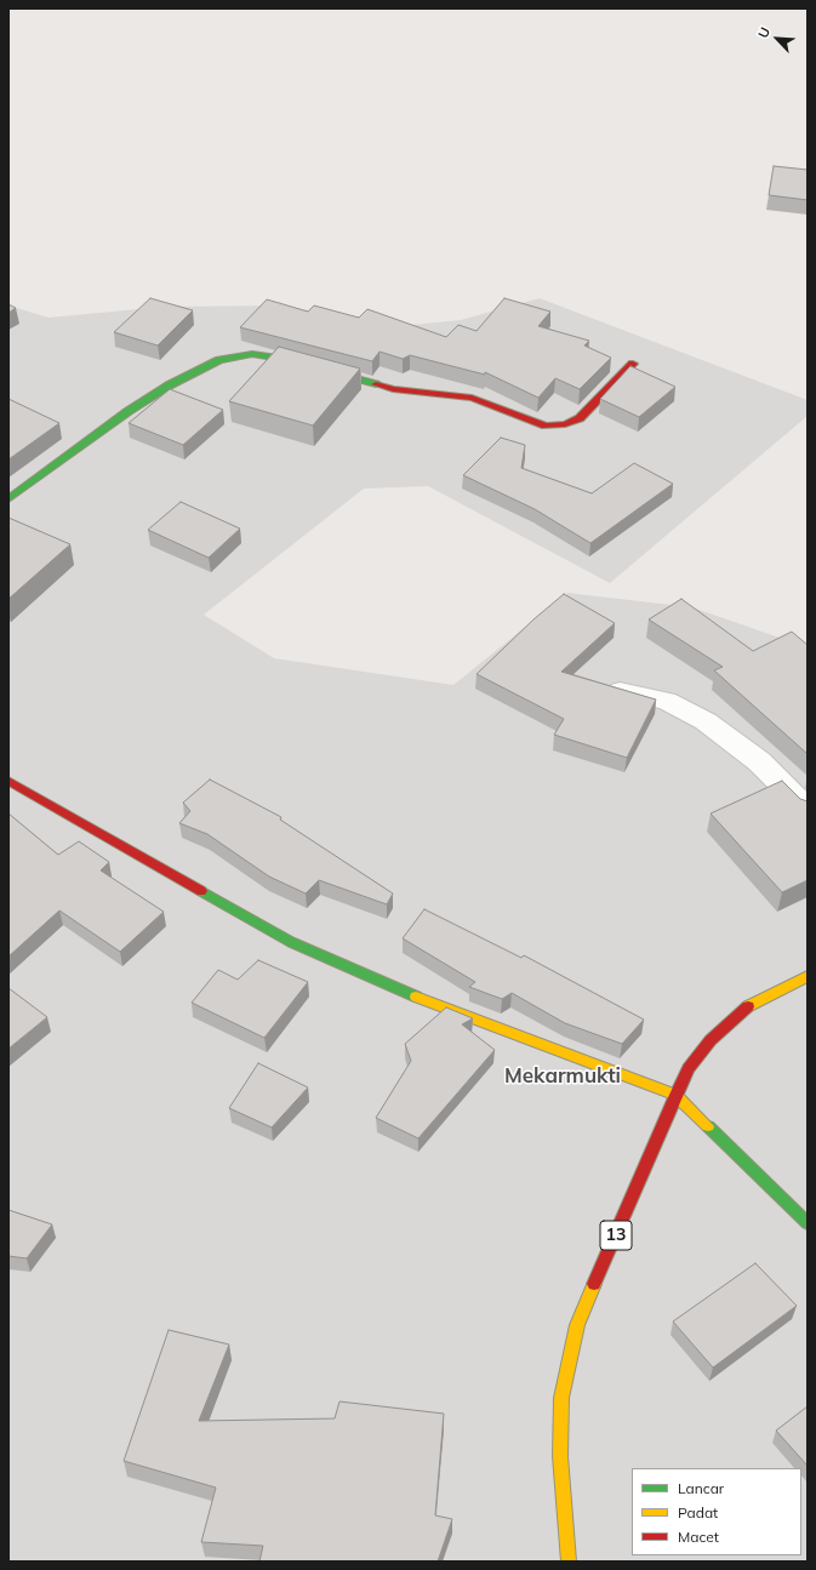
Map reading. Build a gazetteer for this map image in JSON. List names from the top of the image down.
{
  "streets": {
    "main road": ["13"]
  },
  "districts": ["Mekarmukti"],
  "legend": ["Lancar", "Padat", "Macet"],
  "north": "top left"
}
